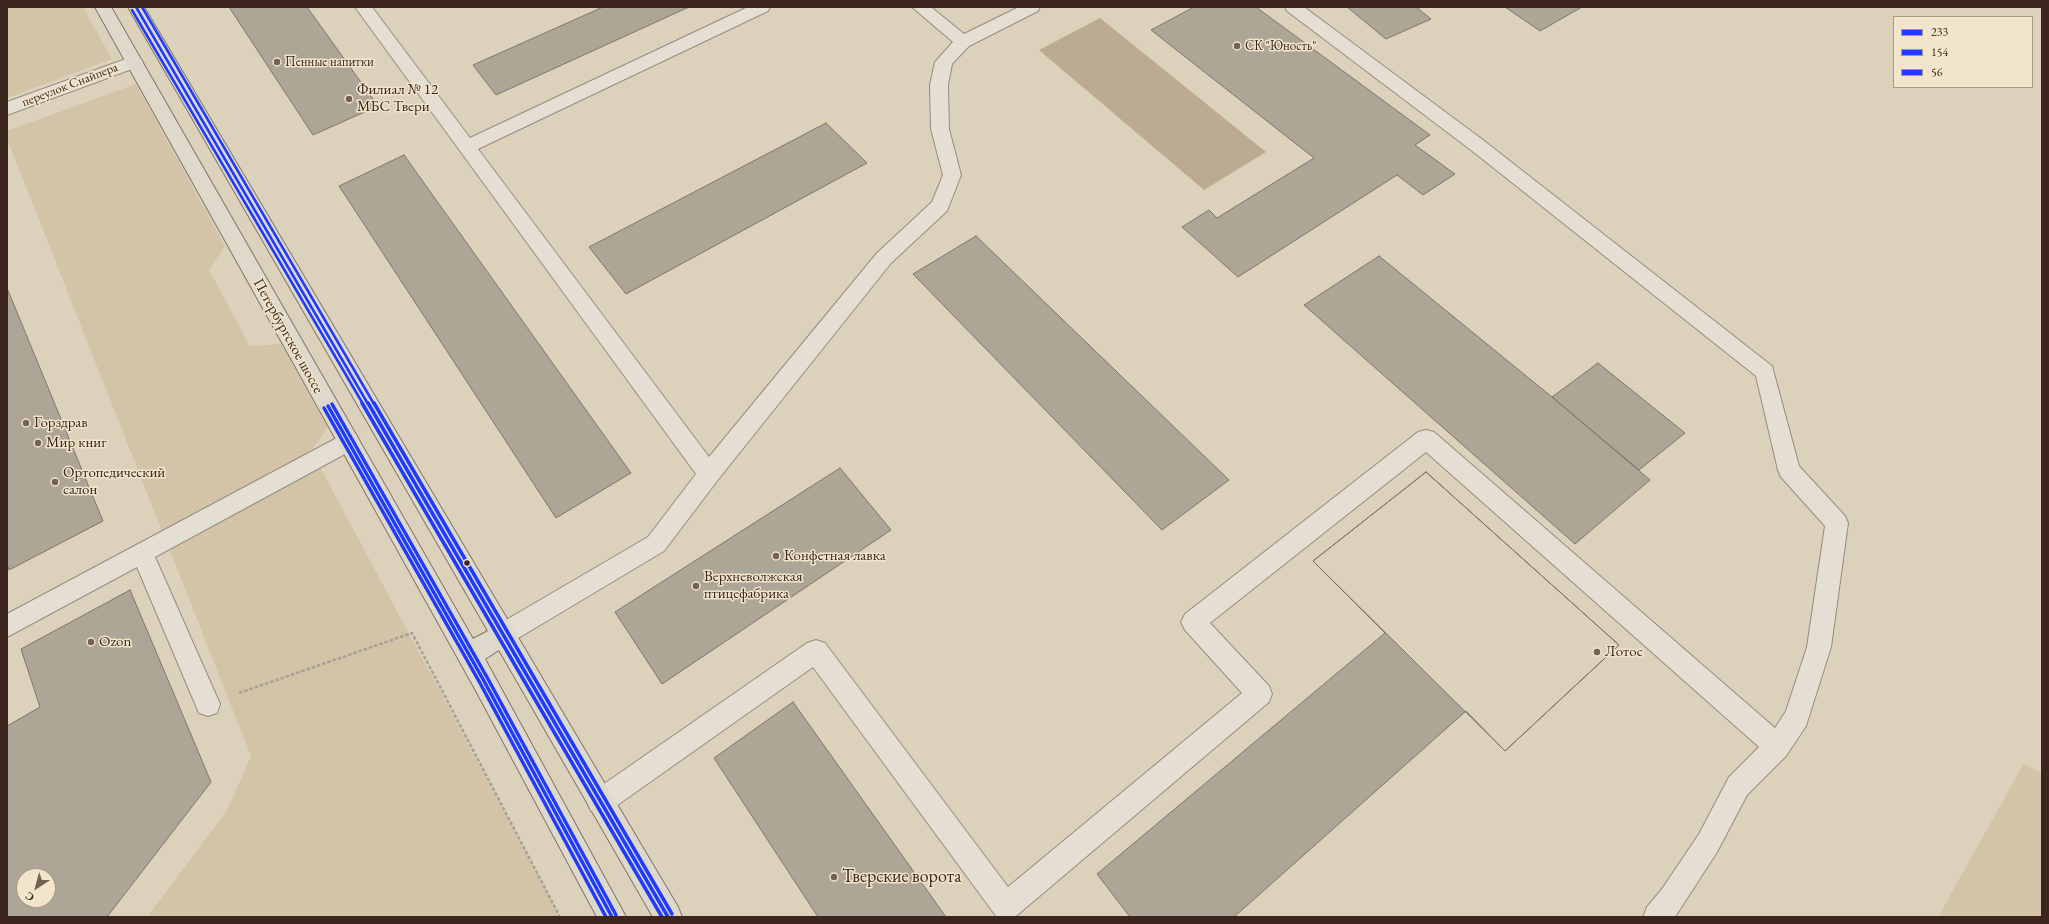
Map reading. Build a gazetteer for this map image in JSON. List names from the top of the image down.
{
  "streets": {
    "main road": ["Петербургское шоссе"],
    "street": ["переулок Снайпера"]
  },
  "crossings": [
    ["переулок Снайпера", "Петербургское шоссе"]
  ],
  "places": [
    "СК \"Юность\"",
    "Пенные напитки",
    "Филиал № 12 МБС Твери",
    "Горздрав",
    "Мир книг",
    "Ортопедический салон",
    "Конфетная лавка",
    "Верхневолжская птицефабрика",
    "Ozon",
    "Лотос",
    "Тверские ворота"
  ],
  "lines": ["transit line 233", "transit line 56", "transit line 154"],
  "legend": ["233", "154", "56"],
  "north": "bottom left"
}
